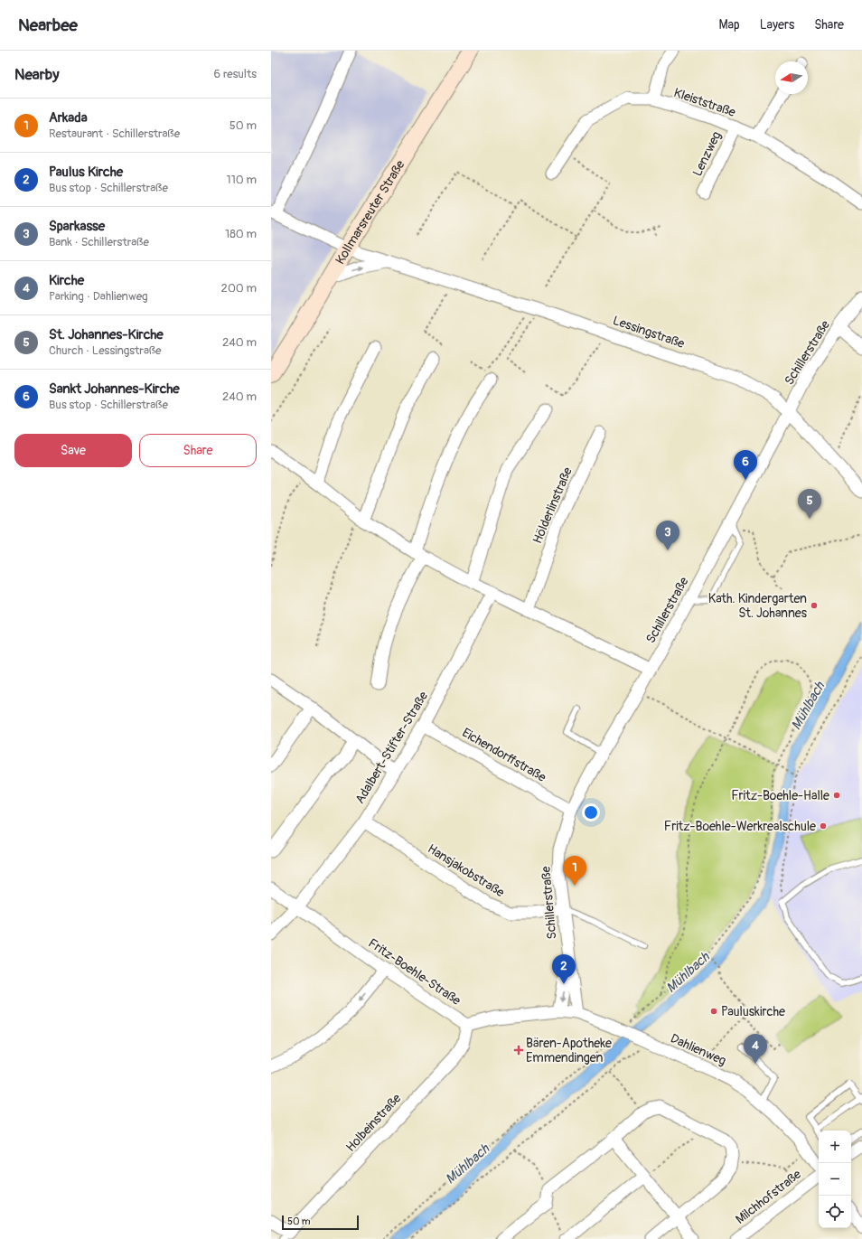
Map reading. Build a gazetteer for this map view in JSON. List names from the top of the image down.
{
  "streets": {
    "main road": ["Kollmarsreuter Straße"],
    "street": [
      "Kleiststraße",
      "Lenzweg",
      "Lessingstraße",
      "Schillerstraße",
      "Hölderlinstraße",
      "Adalbert-Stifter-Straße",
      "Eichendorffstraße",
      "Hansjakobstraße",
      "Fritz-Boehle-Straße",
      "Dahlienweg",
      "Holbeinstraße",
      "Milchhofstraße"
    ]
  },
  "crossings": [
    ["Kleiststraße", "Lenzweg"],
    ["Kollmarsreuter Straße", "Lessingstraße"],
    ["Lessingstraße", "Schillerstraße"],
    ["Schillerstraße", "Eichendorffstraße"],
    ["Schillerstraße", "Hansjakobstraße"],
    ["Schillerstraße", "Dahlienweg"],
    ["Adalbert-Stifter-Straße", "Eichendorffstraße"],
    ["Adalbert-Stifter-Straße", "Hansjakobstraße"],
    ["Adalbert-Stifter-Straße", "Fritz-Boehle-Straße"],
    ["Fritz-Boehle-Straße", "Holbeinstraße"]
  ],
  "water": ["Mühlbach"],
  "places": {
    "other": [
      "Kath. Kindergarten St. Johannes",
      "Fritz-Boehle-Halle",
      "Fritz-Boehle-Werkrealschule",
      "Pauluskirche"
    ],
    "health": ["Bären-Apotheke Emmendingen"]
  },
  "scale_bar": "50 m",
  "north": "left",
  "page": {
    "header": "Nearbee",
    "nav": ["Map", "Layers", "Share"],
    "heading": ["Nearby", "6 results"],
    "list": [
      {
        "mark": "1",
        "name": "Arkada",
        "note": "Restaurant · Schillerstraße",
        "value": "50 m"
      },
      {
        "mark": "2",
        "name": "Paulus Kirche",
        "note": "Bus stop · Schillerstraße",
        "value": "110 m"
      },
      {
        "mark": "3",
        "name": "Sparkasse",
        "note": "Bank · Schillerstraße",
        "value": "180 m"
      },
      {
        "mark": "4",
        "name": "Kirche",
        "note": "Parking · Dahlienweg",
        "value": "200 m"
      },
      {
        "mark": "5",
        "name": "St. Johannes-Kirche",
        "note": "Church · Lessingstraße",
        "value": "240 m"
      },
      {
        "mark": "6",
        "name": "Sankt Johannes-Kirche",
        "note": "Bus stop · Schillerstraße",
        "value": "240 m"
      }
    ],
    "buttons": ["Save", "Share"],
    "pins": [
      "6",
      "5",
      "3",
      "1",
      "2",
      "4"
    ],
    "map_buttons": ["+", "−"],
    "scale": "50 m"
  }
}
